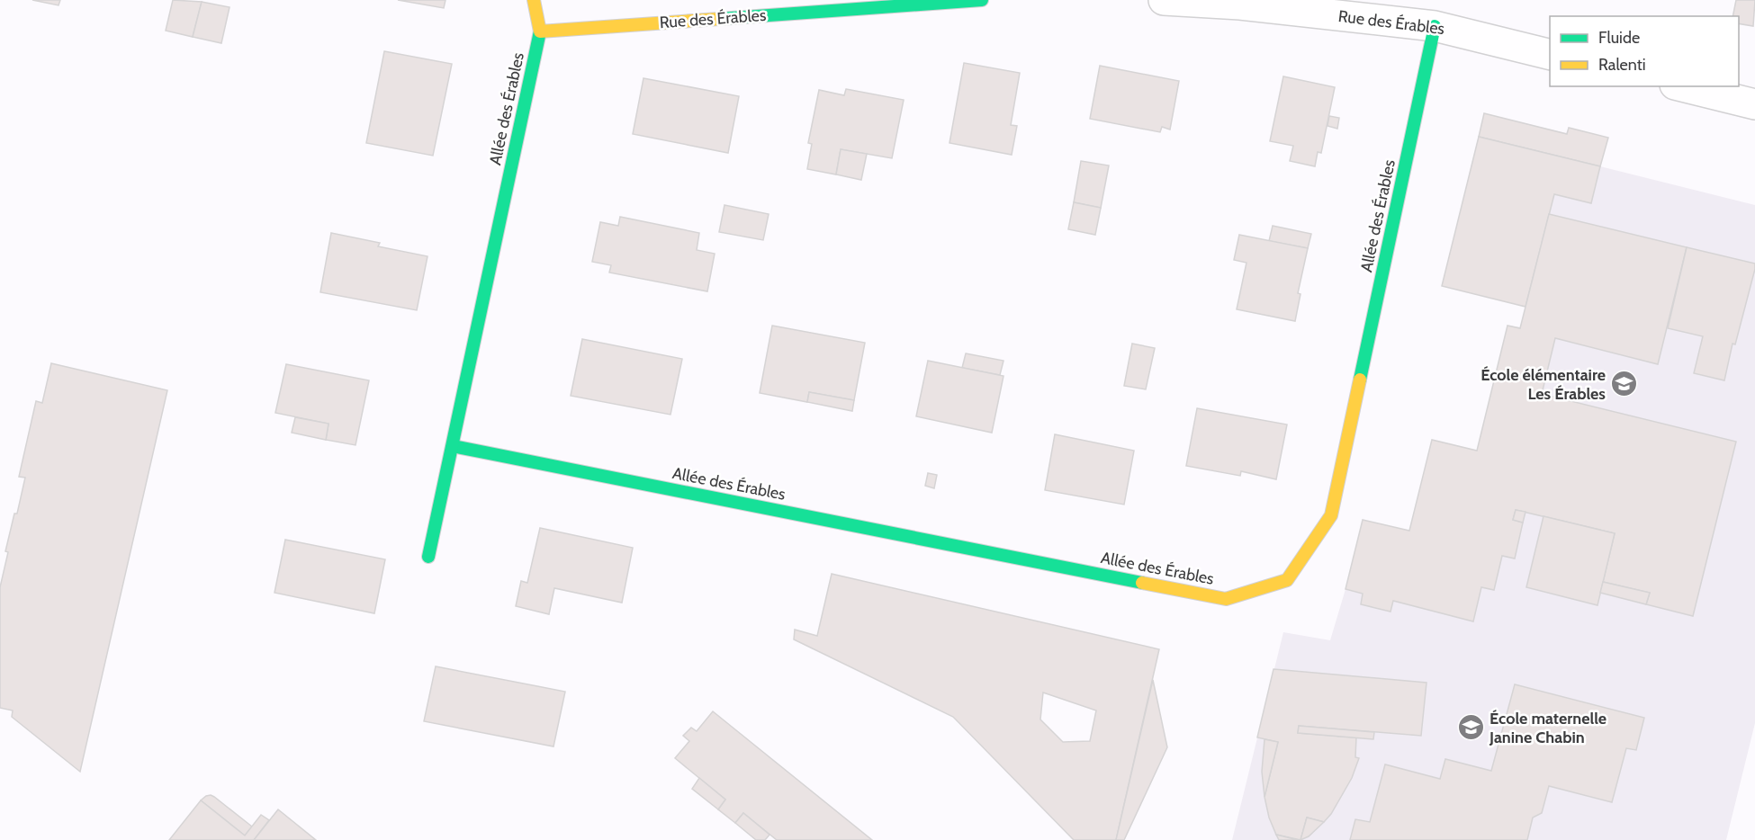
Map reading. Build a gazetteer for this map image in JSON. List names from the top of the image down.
{
  "streets": {
    "street": ["Rue des Érables", "Allée des Érables"]
  },
  "crossings": [
    ["Rue des Érables", "Allée des Érables"]
  ],
  "places": {
    "school or university": ["École élémentaire Les Érables", "École maternelle Janine Chabin"]
  },
  "legend": ["Fluide", "Ralenti"]
}
